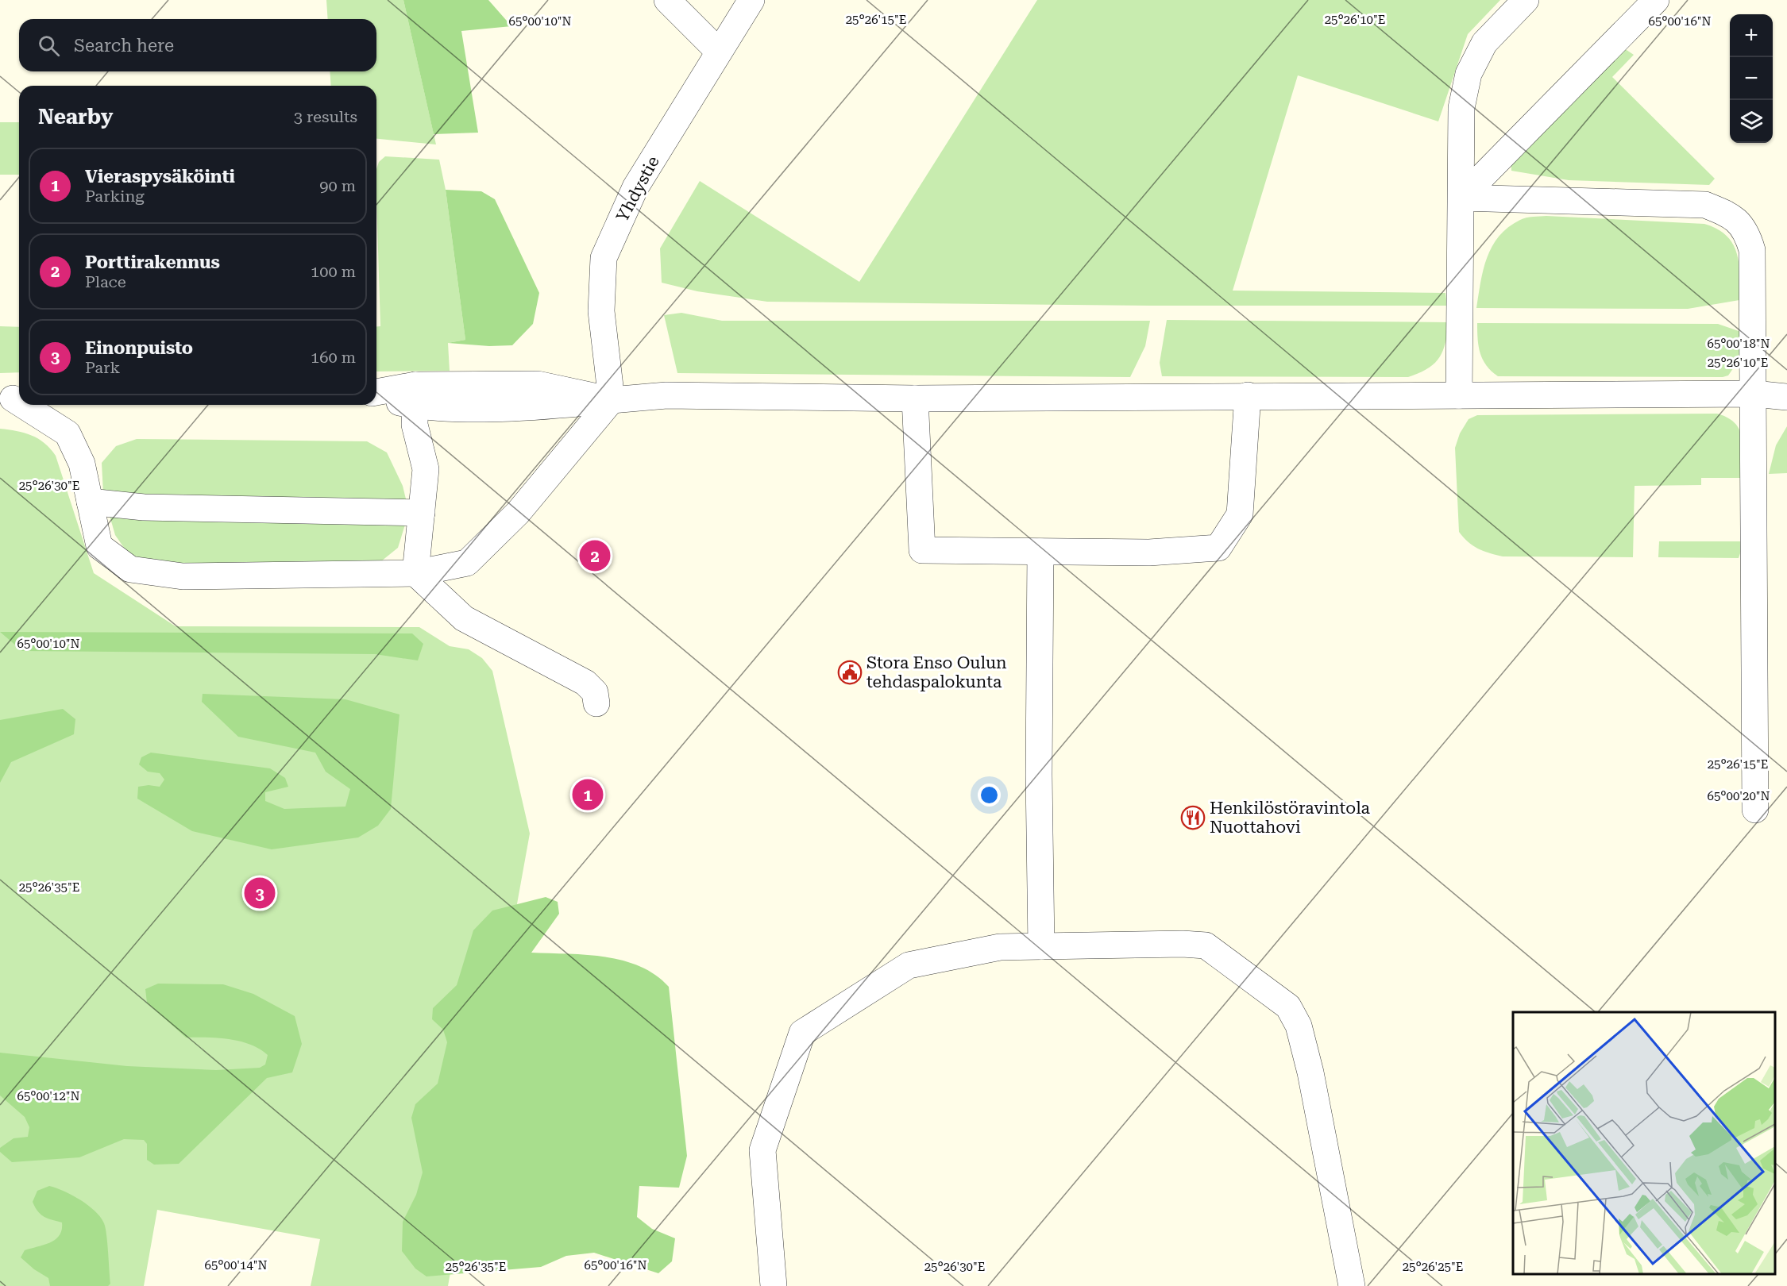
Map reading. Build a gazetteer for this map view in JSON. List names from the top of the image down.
{
  "streets": {
    "lane": ["Yhdystie"]
  },
  "places": {
    "public building": ["Stora Enso Oulun tehdaspalokunta"],
    "restaurant": ["Henkilöstöravintola Nuottahovi"]
  },
  "page": {
    "map_buttons": ["+", "−"],
    "search": "Search here",
    "heading": ["Nearby", "3 results"],
    "list": [
      {
        "mark": "1",
        "name": "Vieraspysäköinti",
        "note": "Parking",
        "value": "90 m"
      },
      {
        "mark": "2",
        "name": "Porttirakennus",
        "note": "Place",
        "value": "100 m"
      },
      {
        "mark": "3",
        "name": "Einonpuisto",
        "note": "Park",
        "value": "160 m"
      }
    ],
    "pins": ["2", "1", "3"]
  },
  "coordinates": [
    "25°26'15\"E",
    "25°26'10\"E",
    "65°00'10\"N",
    "65°00'16\"N",
    "65°00'18\"N",
    "25°26'30\"E",
    "65°00'20\"N",
    "25°26'35\"E",
    "65°00'12\"N",
    "65°00'14\"N",
    "25°26'25\"E"
  ]
}
